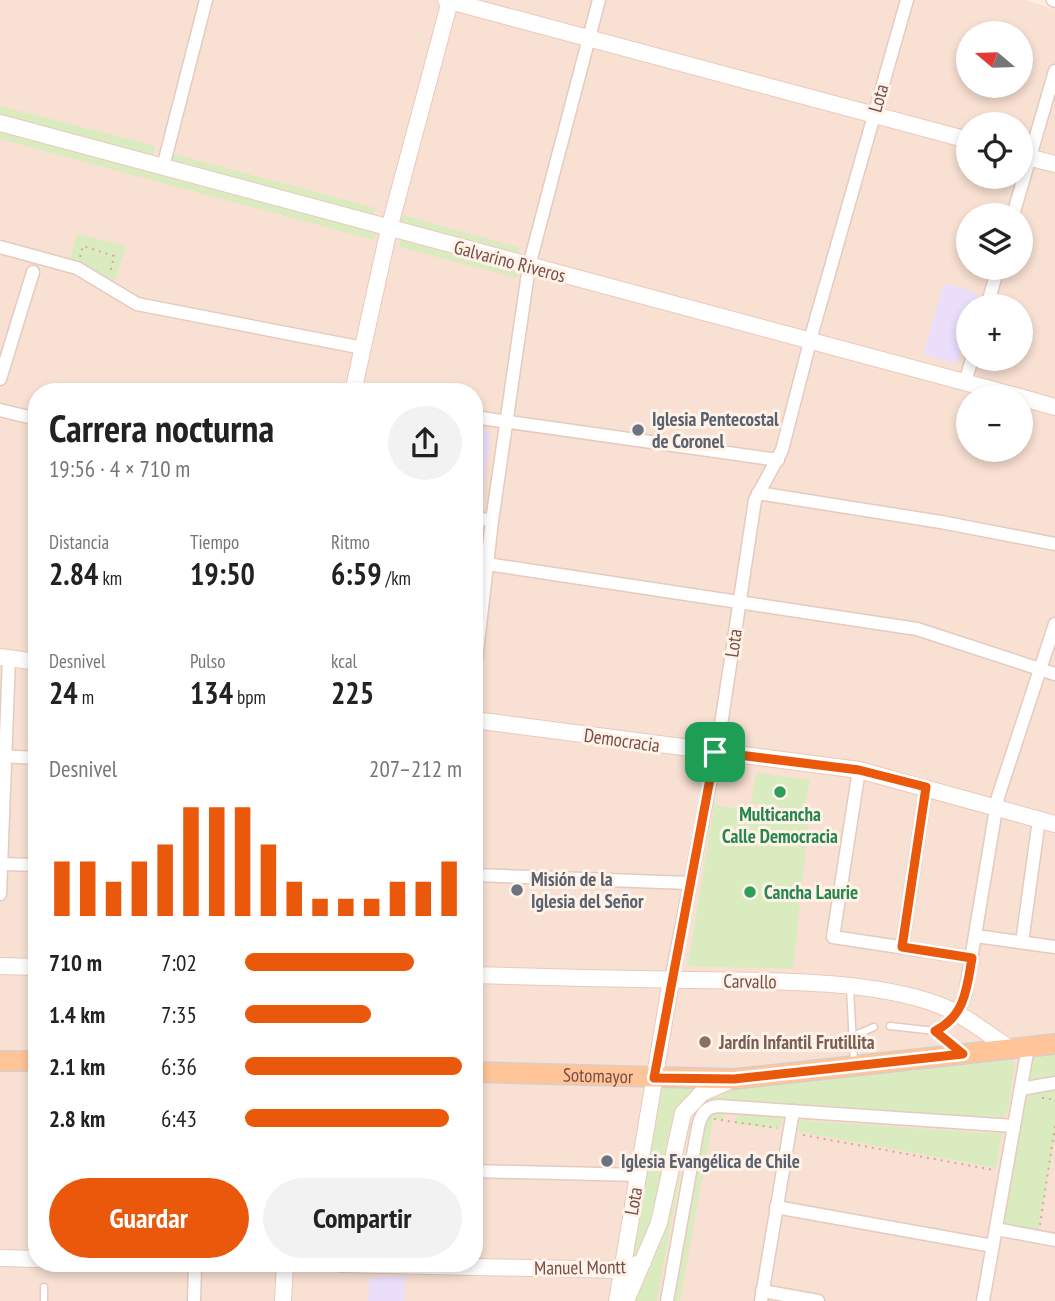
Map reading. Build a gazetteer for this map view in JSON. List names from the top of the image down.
{
  "streets": {
    "main road": ["Sotomayor"],
    "street": [
      "Lota",
      "Galvarino Riveros",
      "Democracia",
      "Carvallo",
      "Manuel Montt"
    ]
  },
  "crossings": [
    ["Lota", "Galvarino Riveros"],
    ["Lota", "Democracia"],
    ["Lota", "Carvallo"],
    ["Lota", "Sotomayor"],
    ["Lota", "Manuel Montt"],
    ["Carvallo", "Sotomayor"],
    ["Sotomayor", "Manuel Montt"]
  ],
  "places": [
    "Iglesia Pentecostal de Coronel",
    "Multicancha Calle Democracia",
    "Misión de la Iglesia del Señor",
    "Cancha Laurie",
    "Jardín Infantil Frutillita",
    "Iglesia Evangélica de Chile"
  ],
  "north": "left",
  "page": {
    "map_buttons": ["+", "−"],
    "heading": ["Carrera nocturna", "19:56 · 4 × 710 m"],
    "stats": [
      ["Distancia", "2.84 km"],
      ["Tiempo", "19:50"],
      ["Ritmo", "6:59 /km"],
      ["Desnivel", "24 m"],
      ["Pulso", "134 bpm"],
      ["kcal", "225"]
    ],
    "chart": ["Desnivel", "207–212 m"],
    "list": [
      {
        "name": "710 m",
        "note": "7:02"
      },
      {
        "name": "1.4 km",
        "note": "7:35"
      },
      {
        "name": "2.1 km",
        "note": "6:36"
      },
      {
        "name": "2.8 km",
        "note": "6:43"
      }
    ],
    "buttons": ["Guardar", "Compartir"]
  }
}
